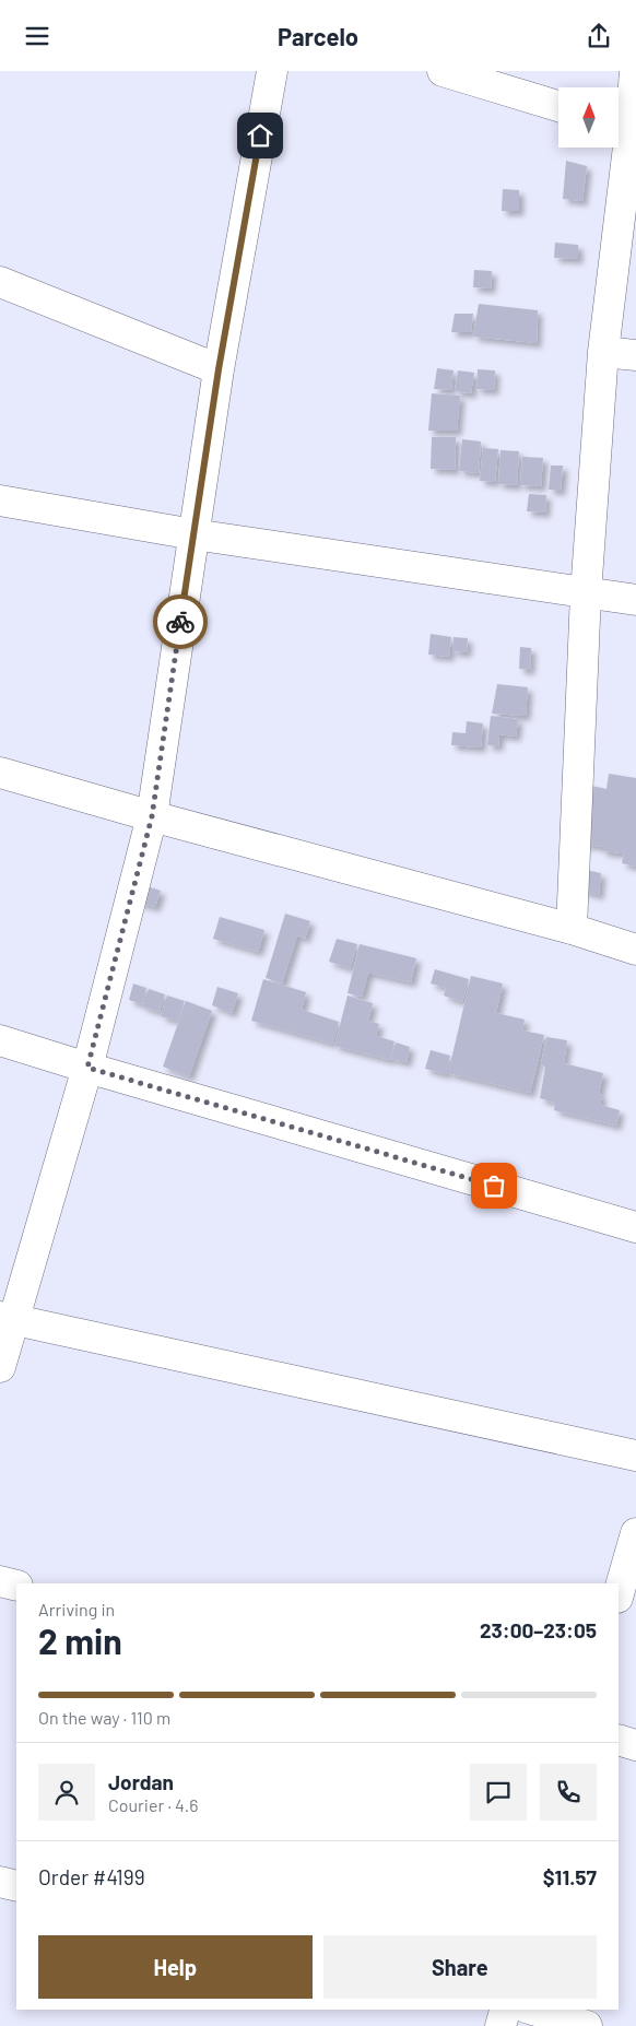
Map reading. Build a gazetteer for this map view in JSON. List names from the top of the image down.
{
  "north": "top",
  "page": {
    "header": "Parcelo",
    "heading": ["2 min", "Arriving in", "23:00–23:05"],
    "panel": [
      "Jordan",
      "Courier · 4.6",
      "Order #4199",
      "$11.57"
    ],
    "bar": "On the way · 110 m",
    "buttons": ["Help", "Share"]
  }
}
